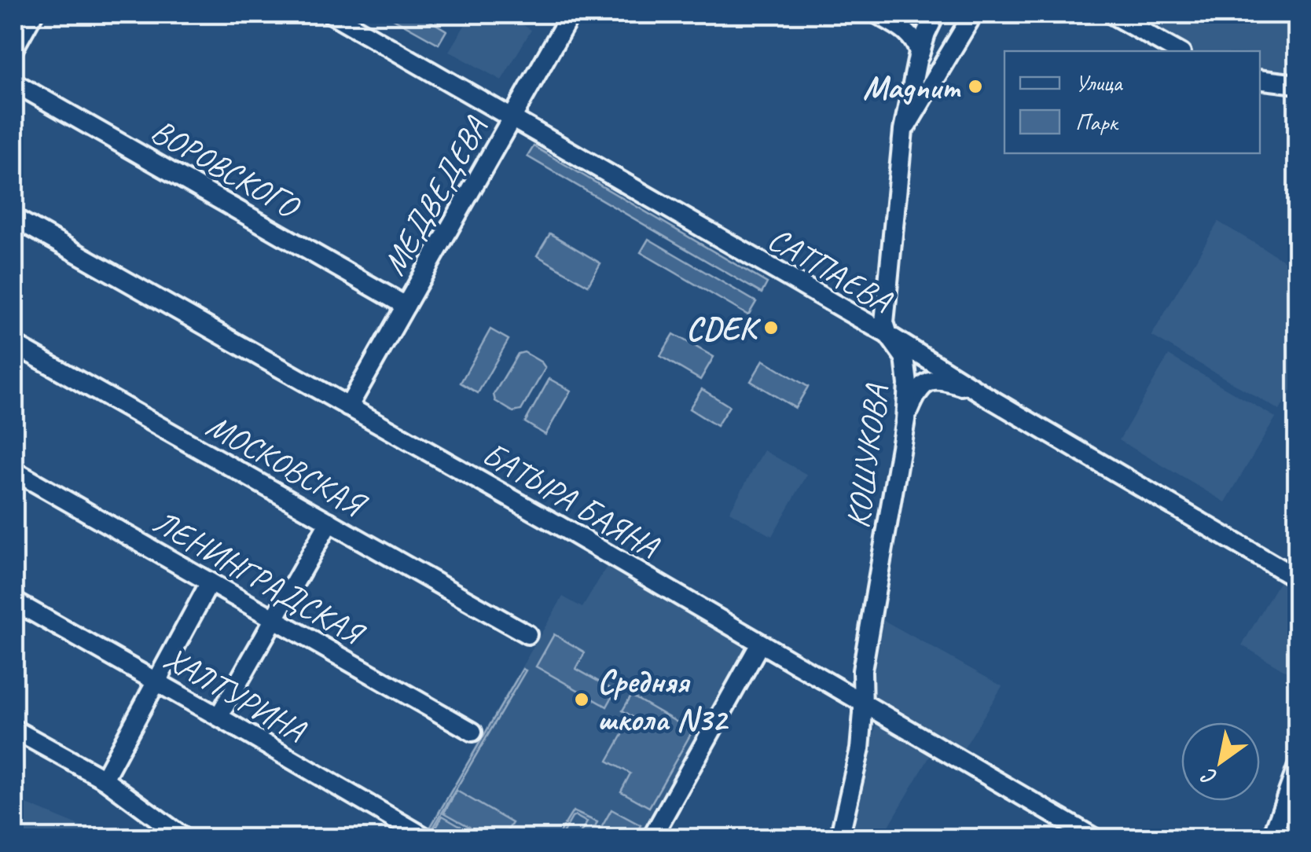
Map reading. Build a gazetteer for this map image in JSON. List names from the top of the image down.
{
  "streets": {
    "street": [
      "ВОРОВСКОГО",
      "МЕДВЕДЕВА",
      "САТПАЕВА",
      "КОШУКОВА",
      "МОСКОВСКАЯ",
      "БАТЫРА БАЯНА",
      "ЛЕНИНГРАДСКАЯ",
      "ХАЛТУРИНА"
    ]
  },
  "crossings": [
    ["ВОРОВСКОГО", "МЕДВЕДЕВА"],
    ["МЕДВЕДЕВА", "САТПАЕВА"],
    ["МЕДВЕДЕВА", "БАТЫРА БАЯНА"],
    ["САТПАЕВА", "КОШУКОВА"],
    ["КОШУКОВА", "БАТЫРА БАЯНА"]
  ],
  "places": ["Magnum", "CDEK", "Средняя школа N32"],
  "legend": ["Улица", "Парк"],
  "north": "bottom left"
}
